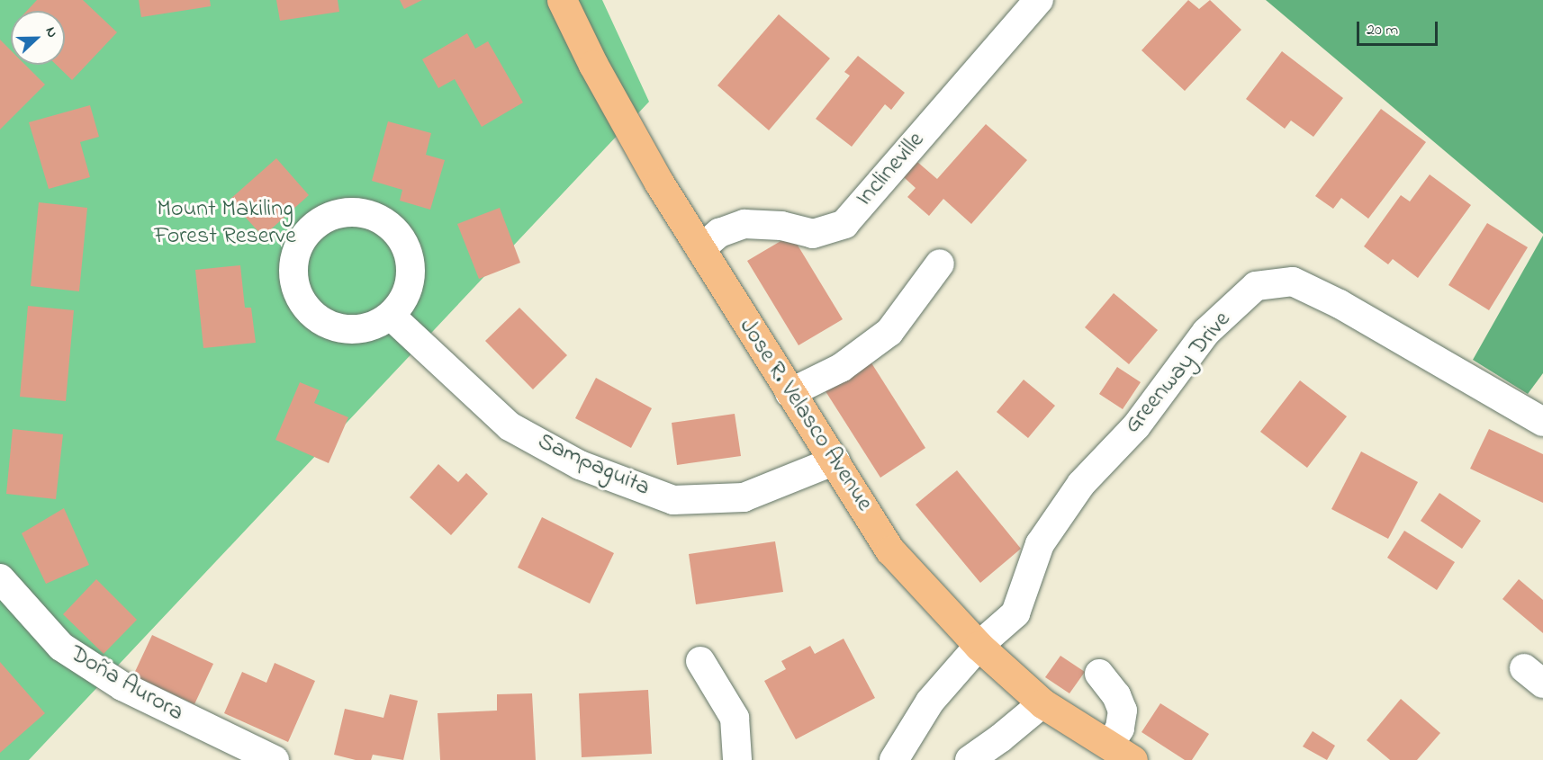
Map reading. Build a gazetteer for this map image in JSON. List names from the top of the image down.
{
  "streets": {
    "main road": ["Jose R. Velasco Avenue"],
    "street": [
      "Inclineville",
      "Greenway Drive",
      "Sampaguita",
      "Doña Aurora"
    ]
  },
  "crossings": [
    ["Inclineville", "Jose R. Velasco Avenue"],
    ["Greenway Drive", "Jose R. Velasco Avenue"],
    ["Jose R. Velasco Avenue", "Sampaguita"]
  ],
  "parks": ["Mount Makiling Forest Reserve"],
  "scale_bar": "20 m",
  "north": "right"
}
